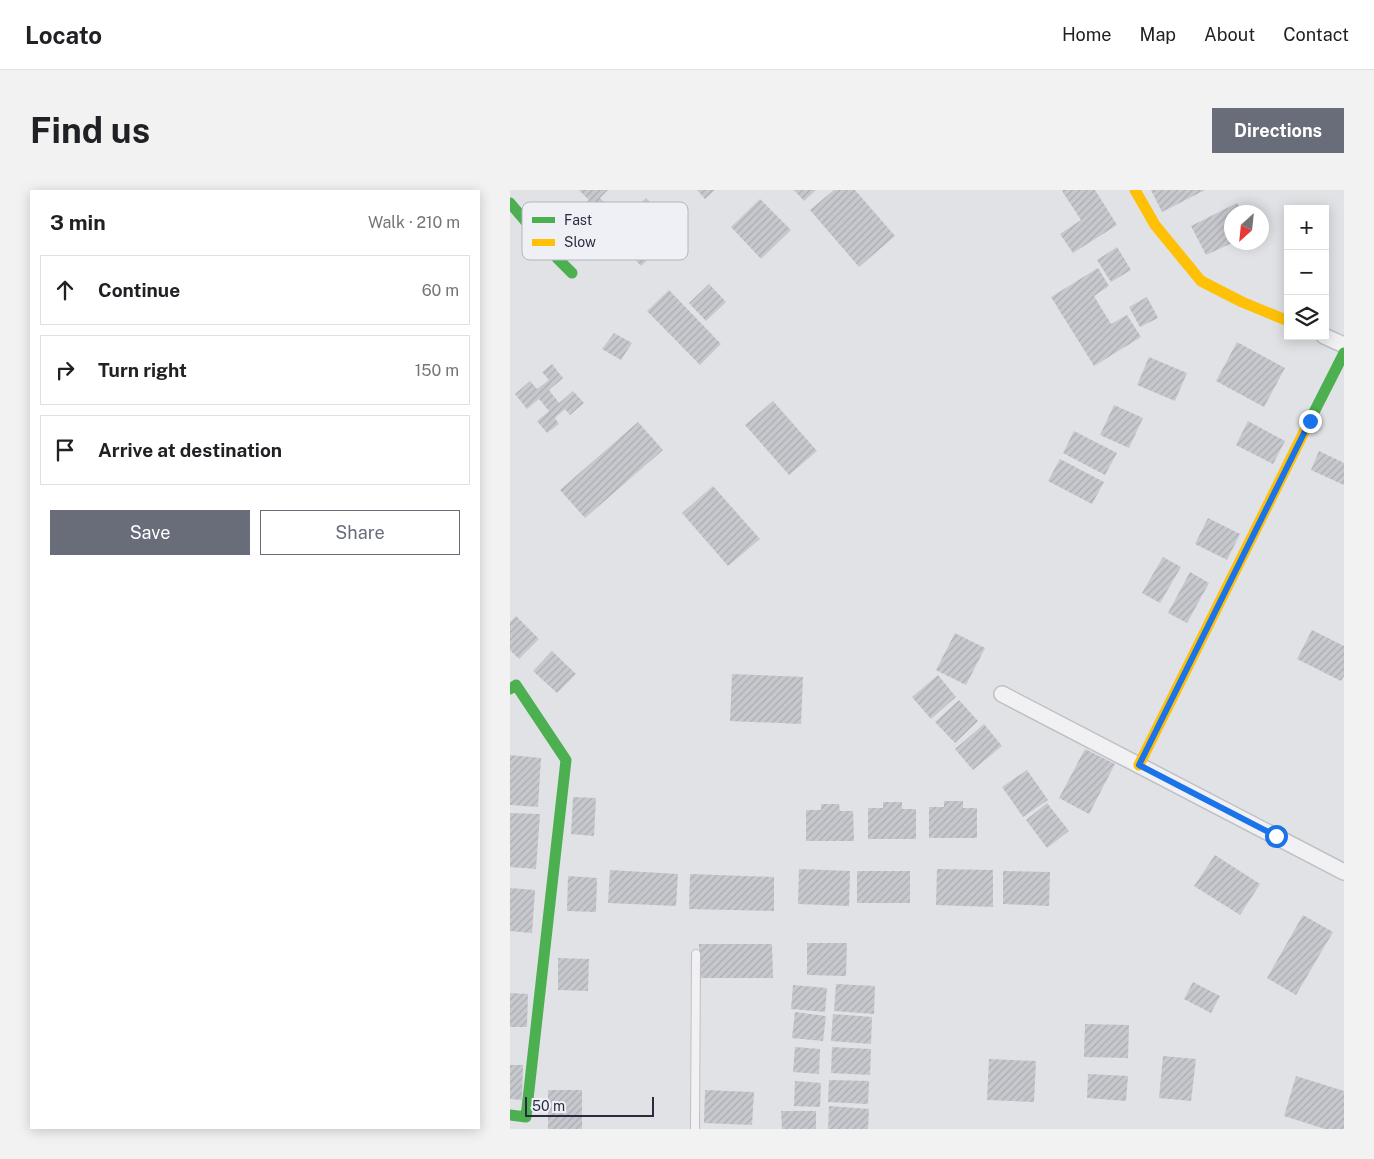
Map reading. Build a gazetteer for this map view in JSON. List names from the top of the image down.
{
  "legend": ["Fast", "Slow"],
  "scale_bar": "50 m",
  "north": "bottom left",
  "page": {
    "header": "Locato",
    "nav": [
      "Home",
      "Map",
      "About",
      "Contact"
    ],
    "buttons": [
      "Directions",
      ["Save", "Share"]
    ],
    "title": "Find us",
    "heading": ["3 min", "Walk · 210 m"],
    "map_buttons": ["+", "−"],
    "list": [
      ["Continue", "60 m"],
      ["Turn right", "150 m"],
      "Arrive at destination"
    ],
    "scale": "50 m"
  }
}
